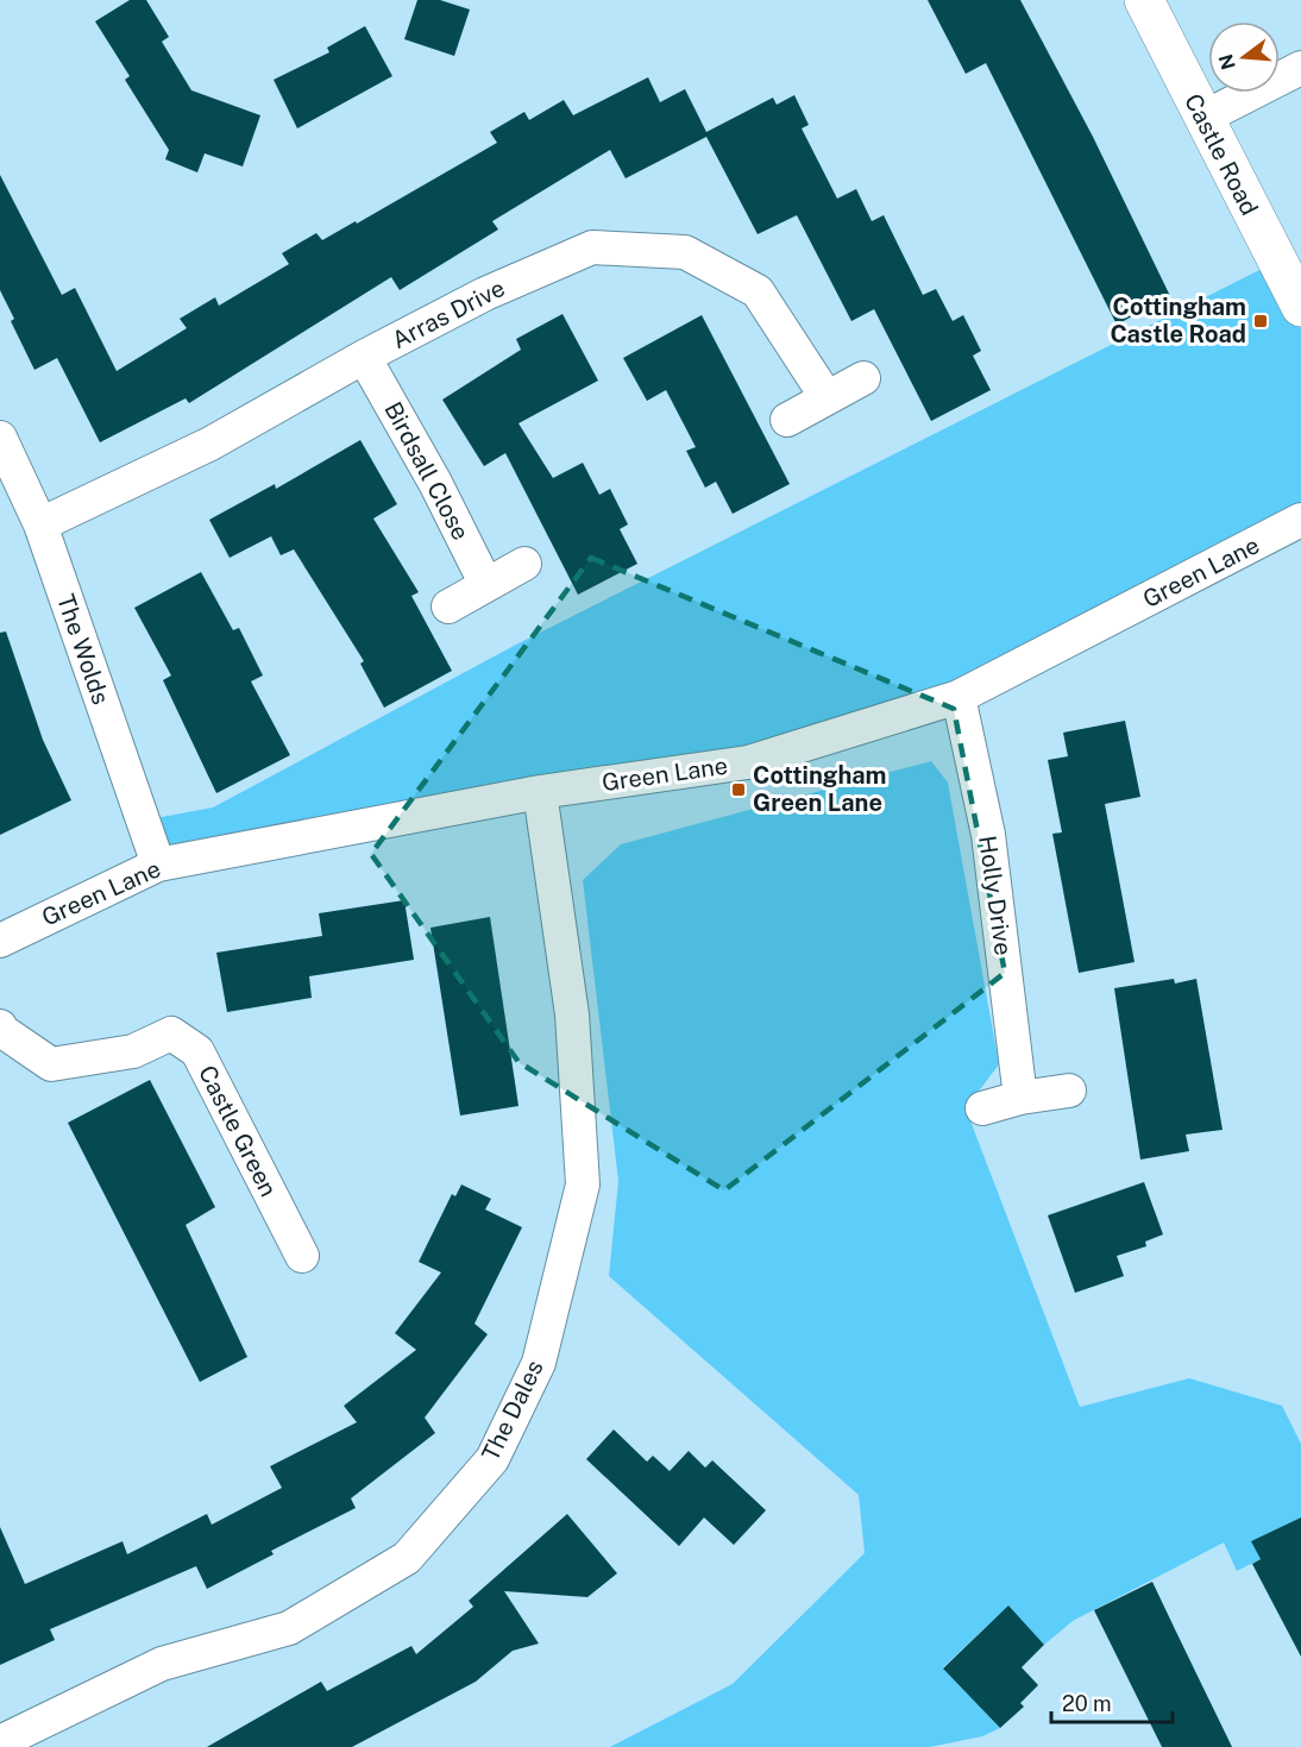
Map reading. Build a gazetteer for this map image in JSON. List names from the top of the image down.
{
  "streets": {
    "street": [
      "Castle Road",
      "Arras Drive",
      "Birdsall Close",
      "Green Lane",
      "The Wolds",
      "Holly Drive",
      "Castle Green",
      "The Dales"
    ]
  },
  "crossings": [
    ["Arras Drive", "Birdsall Close"],
    ["Arras Drive", "The Wolds"],
    ["Green Lane", "The Wolds"],
    ["Green Lane", "Holly Drive"],
    ["Green Lane", "The Dales"]
  ],
  "places": {
    "transit": ["Cottingham Castle Road", "Cottingham Green Lane"]
  },
  "scale_bar": "20 m",
  "north": "left"
}
